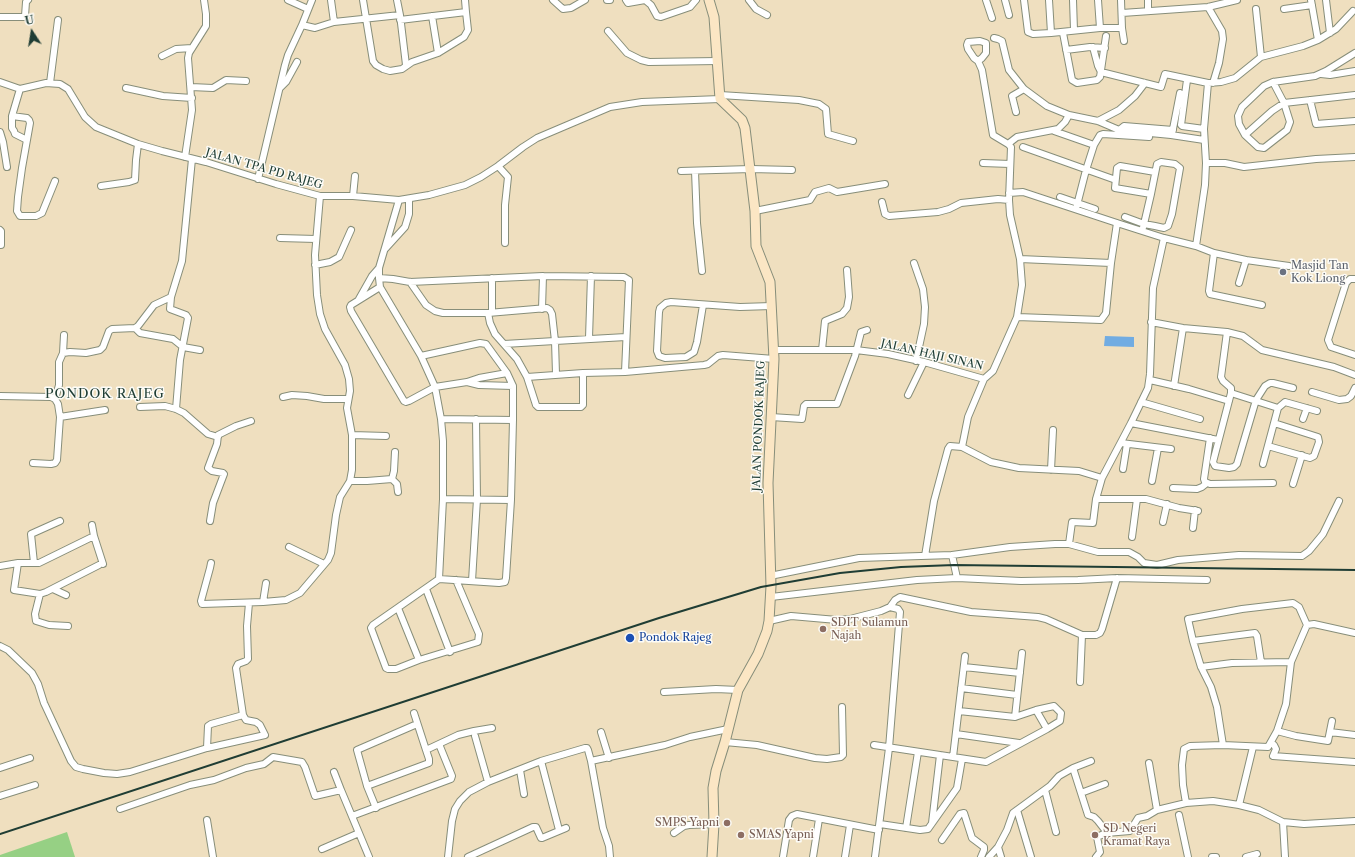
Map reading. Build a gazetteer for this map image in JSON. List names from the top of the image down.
{
  "streets": {
    "main road": ["JALAN PONDOK RAJEG"],
    "street": ["JALAN TPA PD RAJEG", "JALAN HAJI SINAN"]
  },
  "crossings": [
    ["JALAN TPA PD RAJEG", "JALAN PONDOK RAJEG"],
    ["JALAN HAJI SINAN", "JALAN PONDOK RAJEG"]
  ],
  "districts": ["PONDOK RAJEG"],
  "places": [
    "Masjid Tan Kok Liong",
    "SDIT Sulamun Najah",
    "Pondok Rajeg",
    "SMPS Yapni",
    "SMAS Yapni",
    "SD Negeri Kramat Raya"
  ],
  "north": "top"
}
